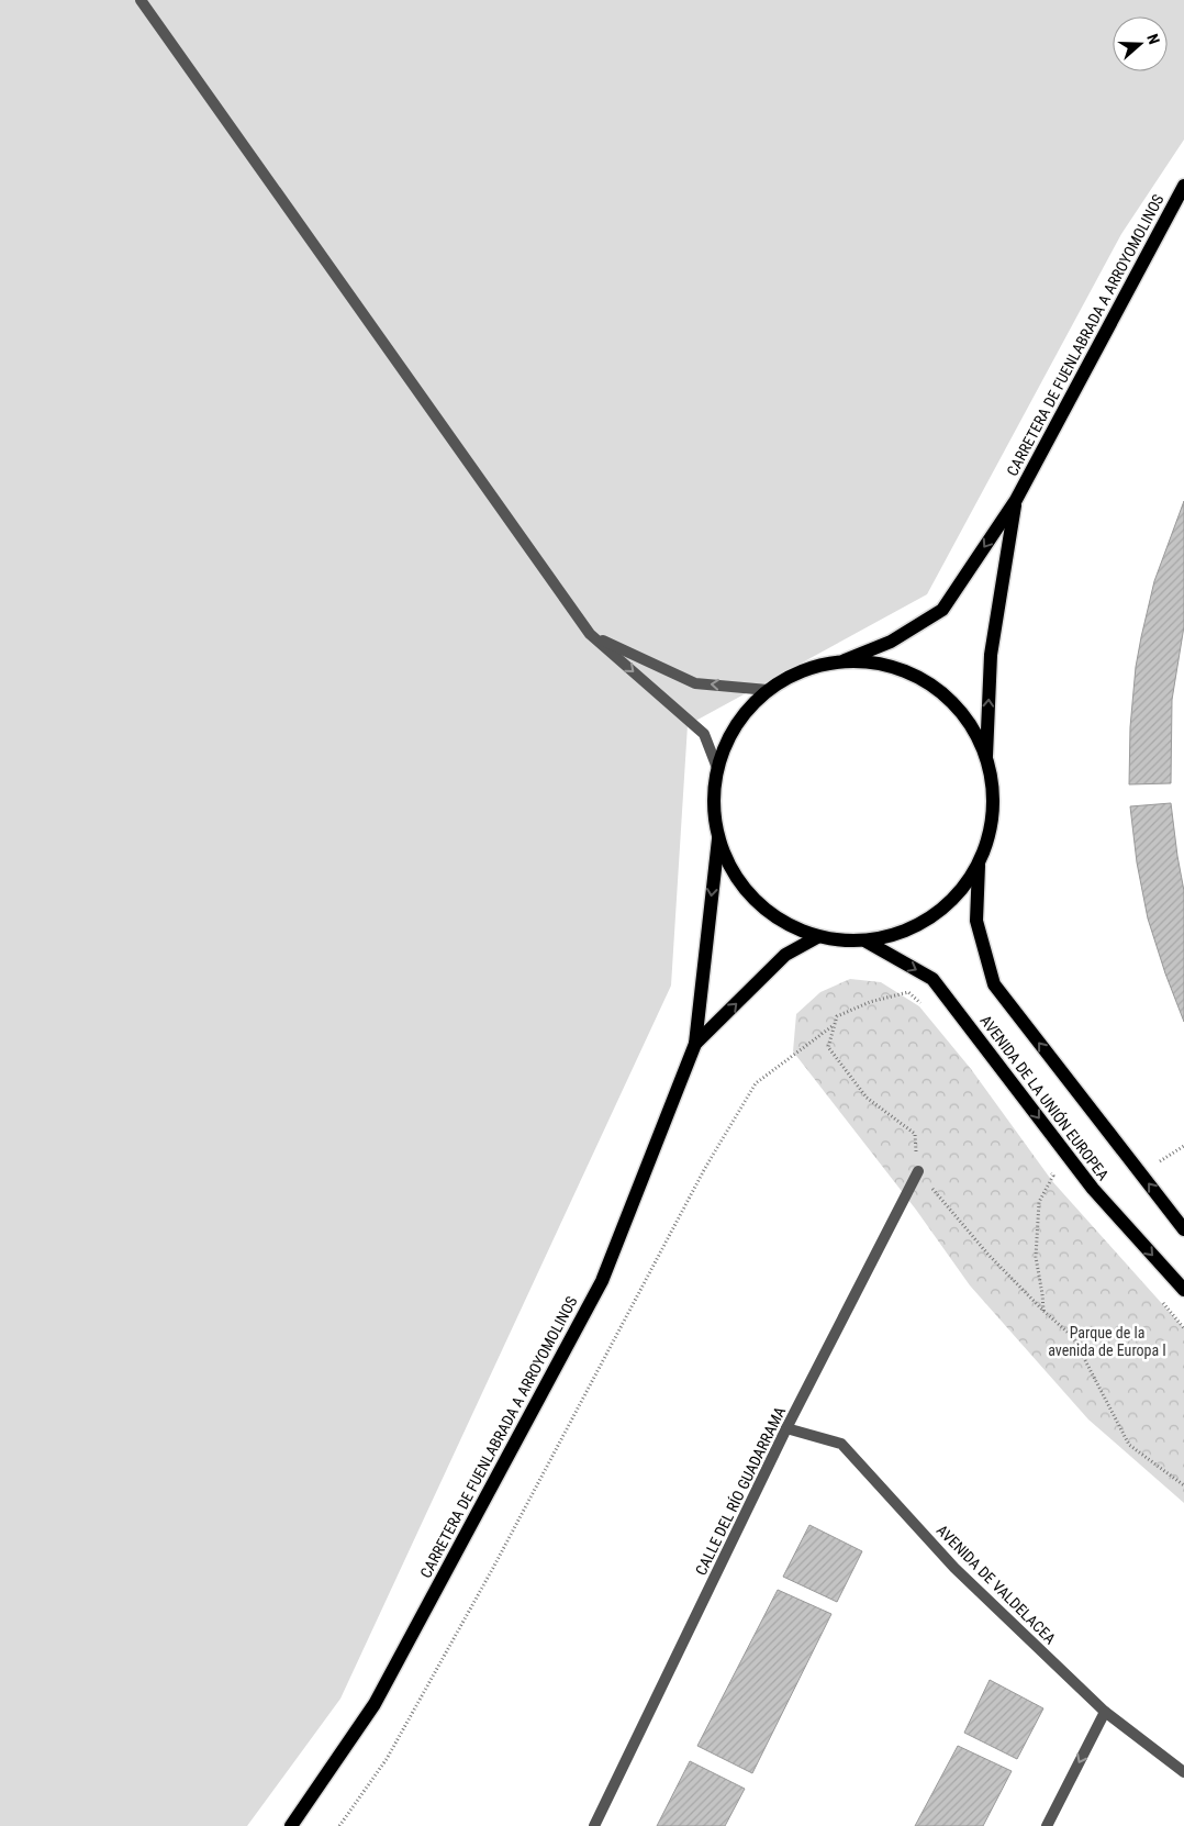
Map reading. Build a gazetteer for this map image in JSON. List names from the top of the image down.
{
  "streets": {
    "main road": ["CARRETERA DE FUENLABRADA A ARROYOMOLINOS", "AVENIDA DE LA UNIÓN EUROPEA"],
    "street": ["CALLE DEL RÍO GUADARRAMA", "AVENIDA DE VALDELACEA"]
  },
  "crossings": [
    ["CALLE DEL RÍO GUADARRAMA", "AVENIDA DE VALDELACEA"]
  ],
  "parks": ["Parque de la avenida de Europa I"],
  "north": "right"
}
